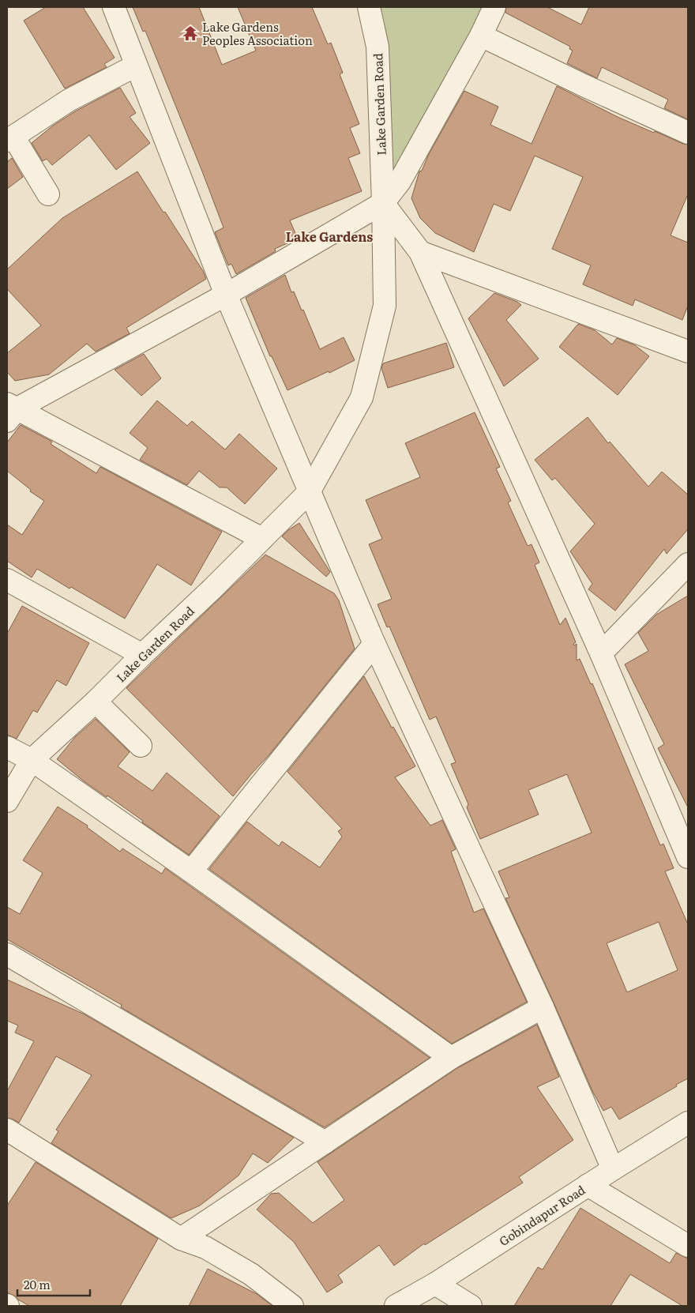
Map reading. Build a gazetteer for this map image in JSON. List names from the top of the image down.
{
  "streets": {
    "street": ["Lake Garden Road", "Gobindapur Road"]
  },
  "districts": ["Lake Gardens"],
  "places": {
    "temple": ["Lake Gardens Peoples Association"]
  },
  "scale_bar": "20 m"
}
